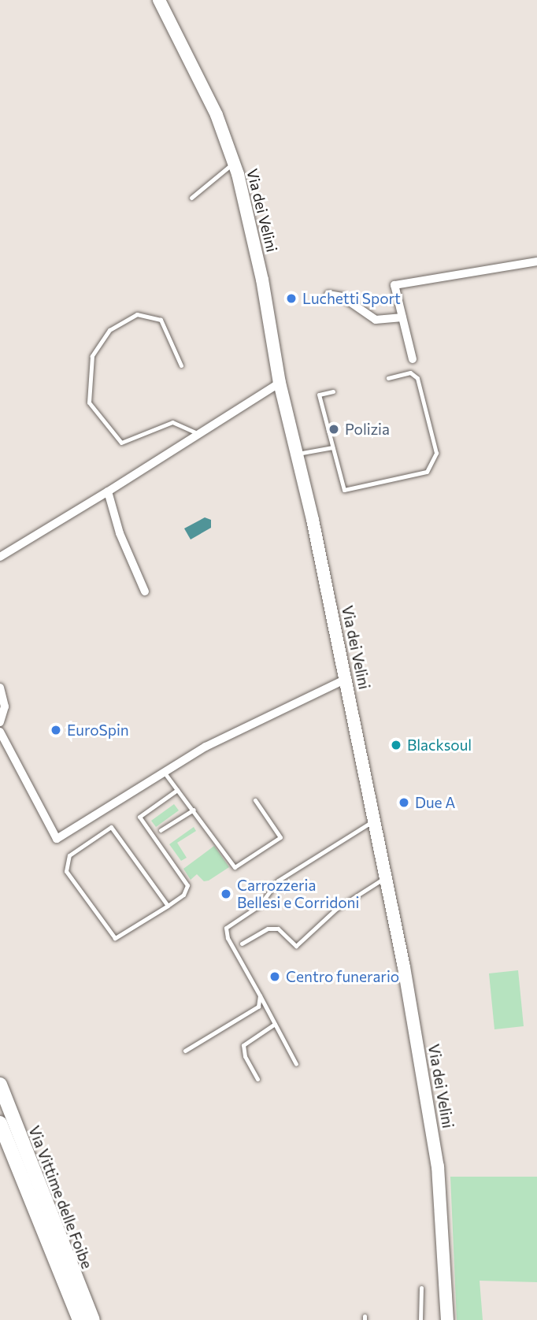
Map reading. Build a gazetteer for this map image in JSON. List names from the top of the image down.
{
  "streets": {
    "main road": ["Via Vittime delle Foibe"],
    "street": ["Via dei Velini"]
  },
  "places": [
    "Luchetti Sport",
    "Polizia",
    "EuroSpin",
    "Blacksoul",
    "Due A",
    "Carrozzeria Bellesi e Corridoni",
    "Centro funerario"
  ]
}
